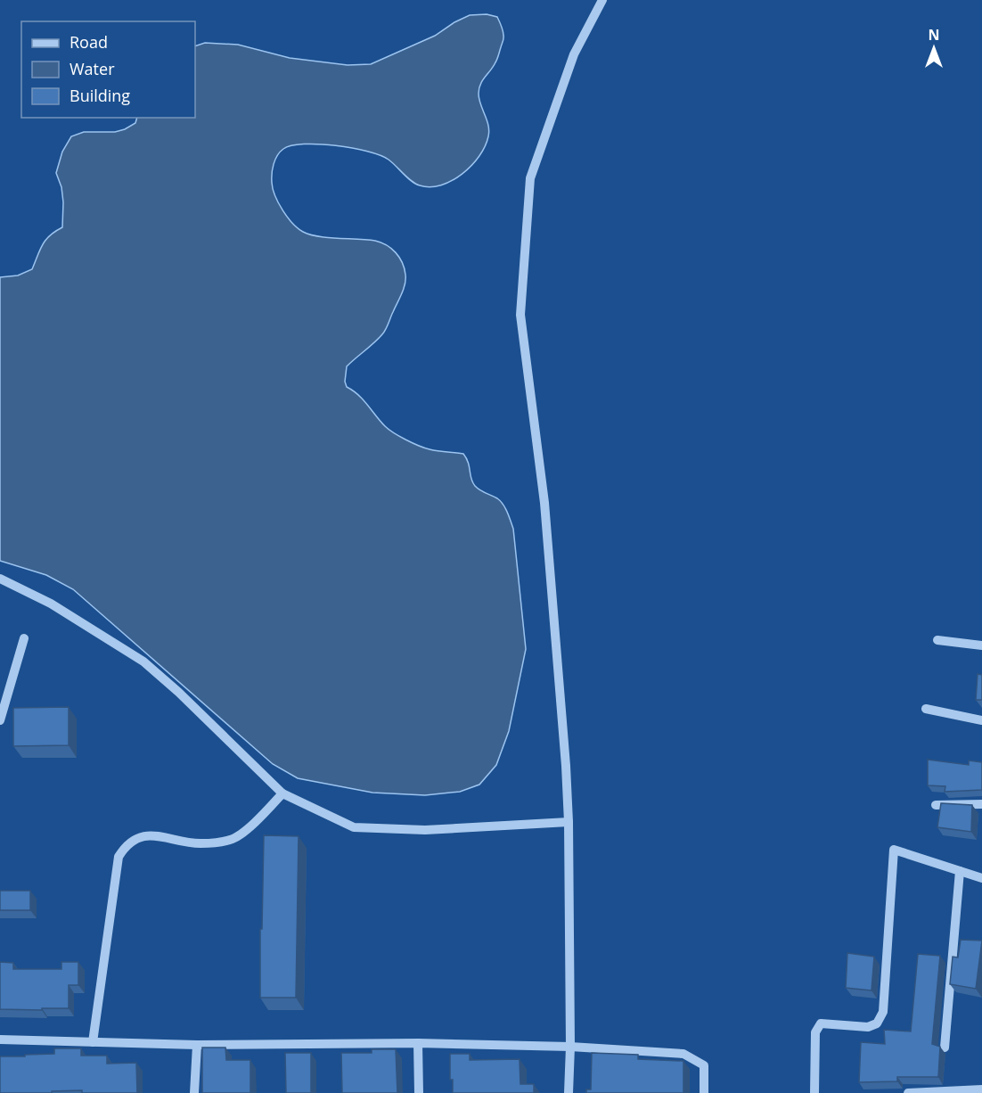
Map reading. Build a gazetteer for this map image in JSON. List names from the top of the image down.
{
  "legend": ["Road", "Water", "Building"],
  "north": "top"
}
